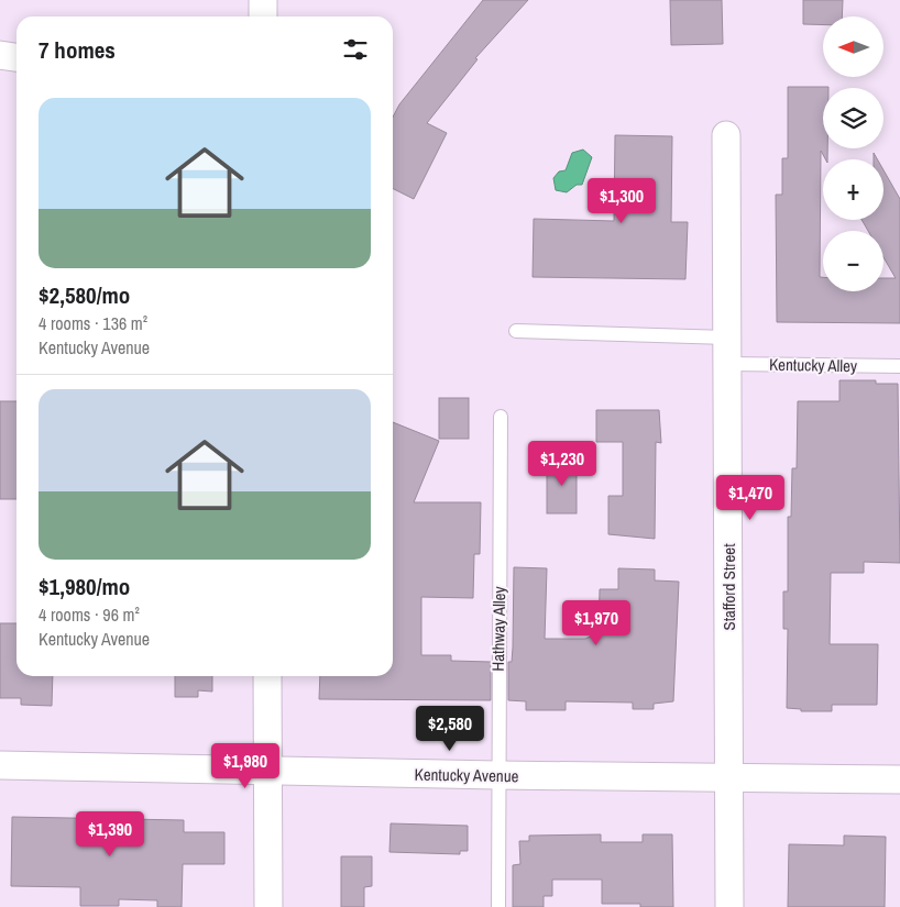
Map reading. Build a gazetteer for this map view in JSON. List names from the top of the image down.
{
  "streets": {
    "street": ["Stafford Street", "Kentucky Avenue"],
    "lane": ["Kentucky Alley", "Hathway Alley"]
  },
  "crossings": [
    ["Kentucky Alley", "Stafford Street"],
    ["Stafford Street", "Kentucky Avenue"],
    ["Hathway Alley", "Kentucky Avenue"]
  ],
  "north": "left",
  "page": {
    "map_buttons": ["+", "−"],
    "heading": "7 homes",
    "list": [
      {
        "name": "$2,580/mo",
        "note": "4 rooms · 136 m² · Kentucky Avenue"
      },
      {
        "name": "$1,980/mo",
        "note": "4 rooms · 96 m² · Kentucky Avenue"
      }
    ],
    "price": [
      "$1,300",
      "$1,230",
      "$1,470",
      "$1,970",
      "$2,580",
      "$1,980",
      "$1,390"
    ]
  }
}
